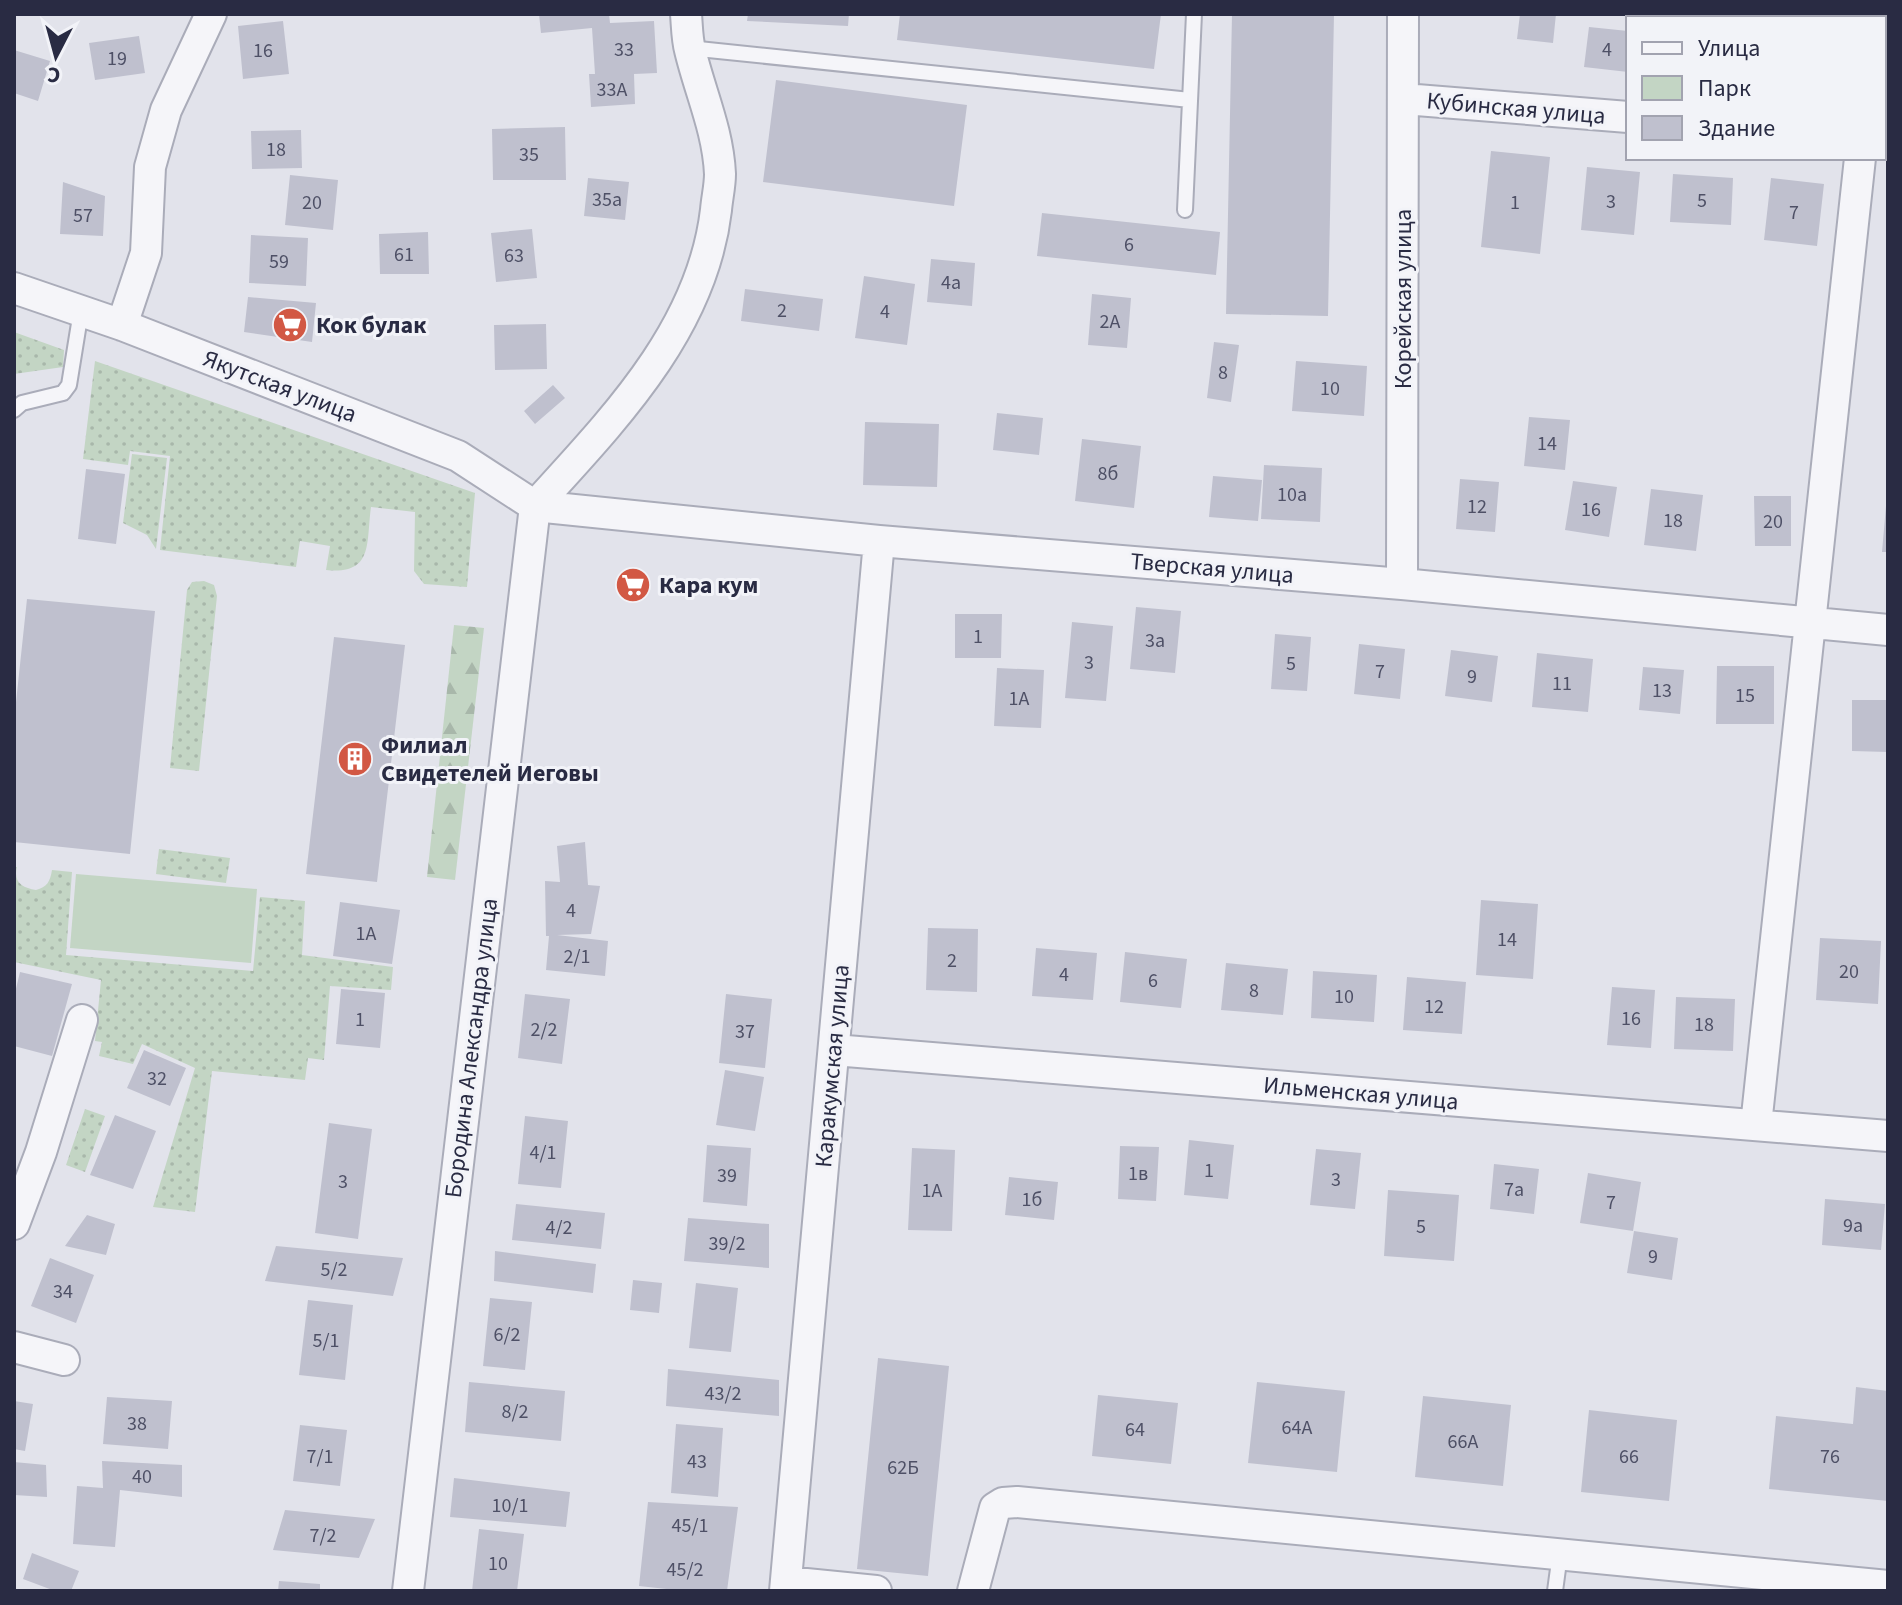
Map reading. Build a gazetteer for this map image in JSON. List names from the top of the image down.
{
  "streets": {
    "street": [
      "Кубинская улица",
      "Корейская улица",
      "Якутская улица",
      "Тверская улица",
      "Бородина Александра улица",
      "Каракумская улица",
      "Ильменская улица"
    ]
  },
  "crossings": [
    ["Кубинская улица", "Корейская улица"],
    ["Корейская улица", "Тверская улица"],
    ["Якутская улица", "Тверская улица"],
    ["Якутская улица", "Бородина Александра улица"],
    ["Тверская улица", "Бородина Александра улица"],
    ["Тверская улица", "Каракумская улица"],
    ["Каракумская улица", "Ильменская улица"]
  ],
  "places": {
    "supermarket": ["Кок булак", "Кара кум"],
    "building": ["Филиал Свидетелей Иеговы"]
  },
  "house_numbers": [
    "33",
    "4",
    "16",
    "19",
    "33А",
    "18",
    "35",
    "35а",
    "5",
    "3",
    "20",
    "1",
    "7",
    "57",
    "6",
    "61",
    "63",
    "59",
    "4а",
    "2",
    "4",
    "2А",
    "8",
    "10",
    "14",
    "8б",
    "10а",
    "12",
    "16",
    "18",
    "20",
    "1",
    "3а",
    "3",
    "5",
    "7",
    "9",
    "11",
    "13",
    "15",
    "1А",
    "4",
    "1А",
    "14",
    "2/1",
    "2",
    "20",
    "4",
    "6",
    "8",
    "10",
    "12",
    "16",
    "1",
    "18",
    "2/2",
    "37",
    "32",
    "4/1",
    "1",
    "1в",
    "39",
    "3",
    "3",
    "7а",
    "1А",
    "1б",
    "7",
    "9а",
    "5",
    "4/2",
    "39/2",
    "9",
    "5/2",
    "34",
    "6/2",
    "5/1",
    "43/2",
    "8/2",
    "38",
    "64А",
    "64",
    "66А",
    "7/1",
    "66",
    "76",
    "43",
    "62Б",
    "40",
    "10/1",
    "45/1",
    "7/2",
    "10",
    "45/2"
  ],
  "legend": ["Улица", "Парк", "Здание"],
  "north": "bottom"
}
